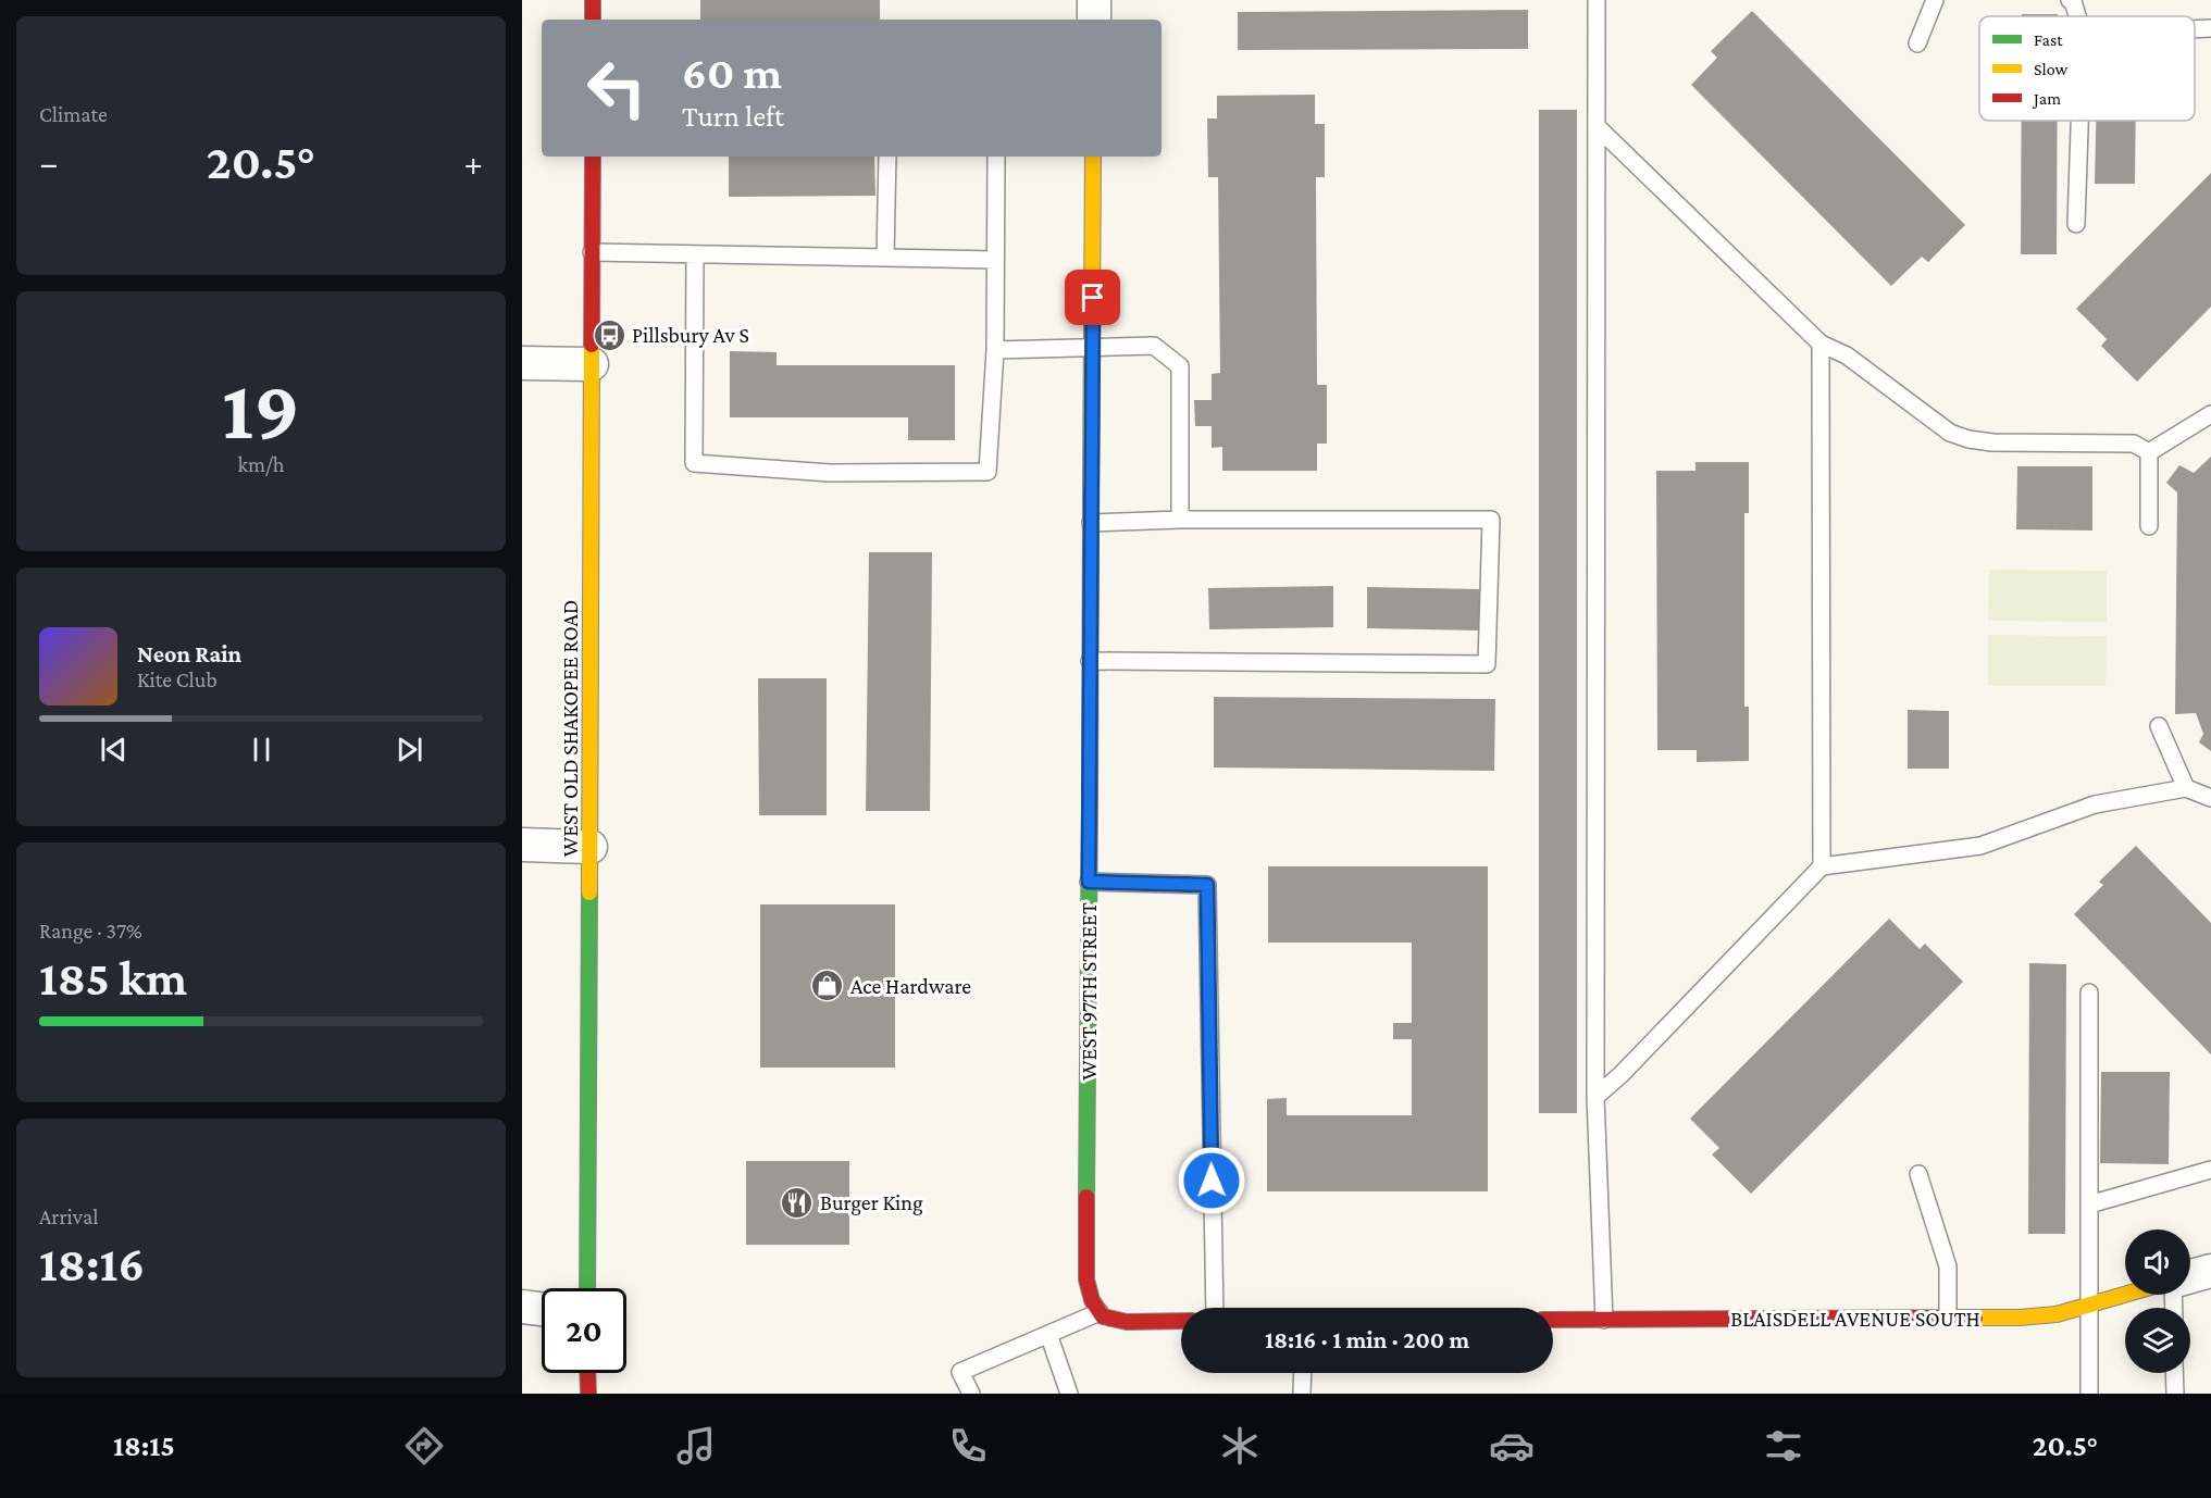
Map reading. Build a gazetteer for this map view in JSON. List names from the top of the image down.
{
  "streets": {
    "street": ["WEST OLD SHAKOPEE ROAD", "WEST 97TH STREET", "BLAISDELL AVENUE SOUTH"]
  },
  "places": {
    "bus stop": ["Pillsbury Av S"],
    "shop": ["Ace Hardware"],
    "restaurant": ["Burger King"]
  },
  "legend": ["Fast", "Slow", "Jam"],
  "page": {
    "tile": [
      "Climate",
      ["19", "km/h"],
      ["Range · 37%", "185 km"],
      ["Arrival", "18:16"]
    ],
    "turn": ["60 m", "Turn left"],
    "heat": ["−", "20.5°", "+"],
    "song": ["Neon Rain", "Kite Club"],
    "limit": "20",
    "trip": "18:16 · 1 min · 200 m",
    "tabs": ["18:15", "20.5°"]
  }
}
